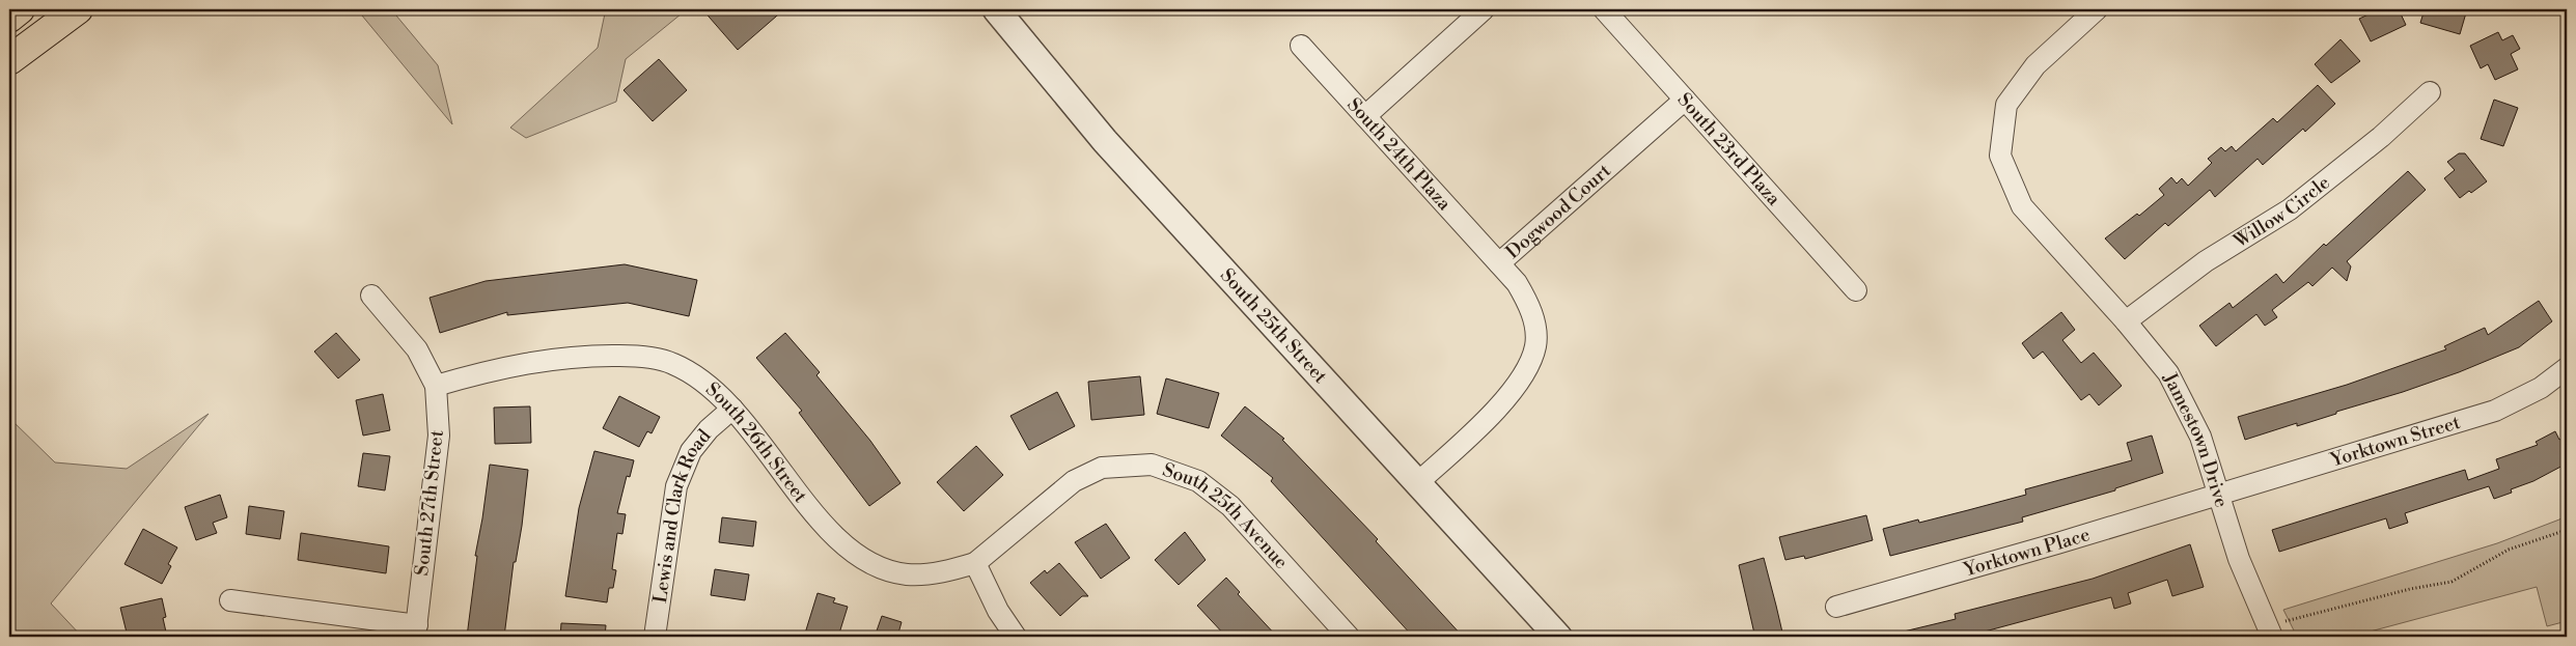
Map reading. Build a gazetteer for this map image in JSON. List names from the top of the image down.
{
  "streets": {
    "street": [
      "South 23rd Plaza",
      "South 24th Plaza",
      "Willow Circle",
      "Dogwood Court",
      "South 25th Street",
      "Jamestown Drive",
      "Yorktown Street",
      "South 26th Street",
      "South 27th Street",
      "Lewis and Clark Road",
      "South 25th Avenue",
      "Yorktown Place"
    ]
  },
  "crossings": [
    ["South 23rd Plaza", "Dogwood Court"],
    ["South 24th Plaza", "Dogwood Court"],
    ["Willow Circle", "Jamestown Drive"],
    ["Dogwood Court", "South 25th Street"],
    ["Jamestown Drive", "Yorktown Street"],
    ["Jamestown Drive", "Yorktown Place"],
    ["Yorktown Street", "Yorktown Place"],
    ["South 26th Street", "South 27th Street"],
    ["South 26th Street", "Lewis and Clark Road"],
    ["South 26th Street", "South 25th Avenue"]
  ]
}
